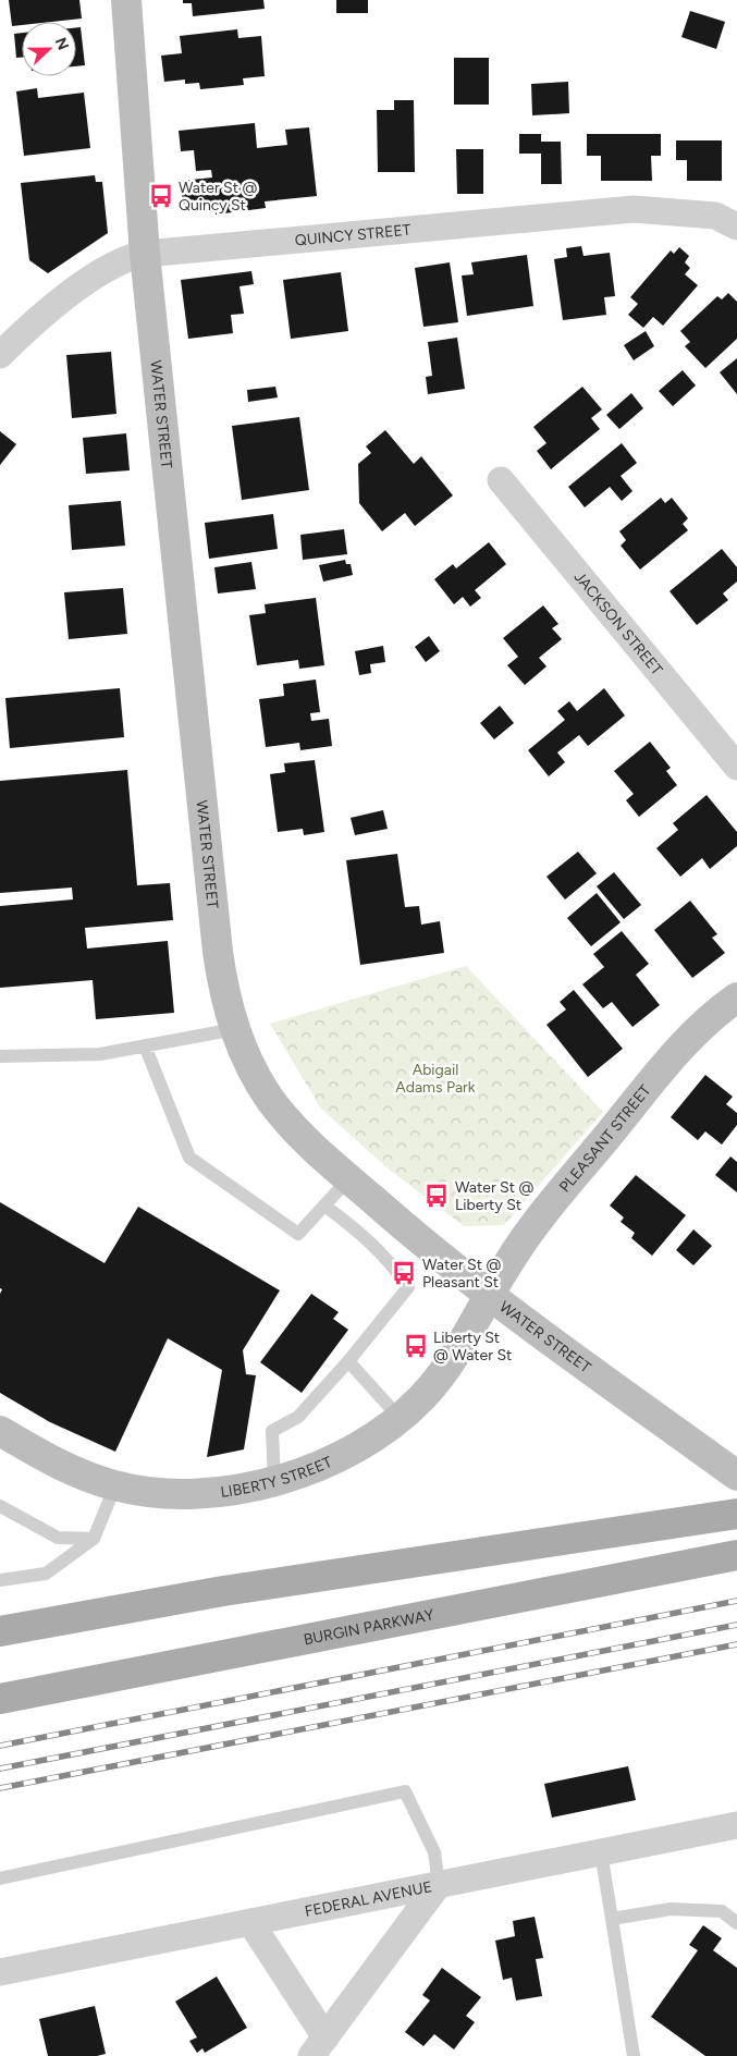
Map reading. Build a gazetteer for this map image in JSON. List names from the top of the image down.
{
  "streets": {
    "main road": [
      "WATER STREET",
      "PLEASANT STREET",
      "LIBERTY STREET",
      "BURGIN PARKWAY"
    ],
    "street": ["QUINCY STREET", "JACKSON STREET", "FEDERAL AVENUE"]
  },
  "crossings": [
    ["QUINCY STREET", "WATER STREET"],
    ["WATER STREET", "PLEASANT STREET"],
    ["WATER STREET", "LIBERTY STREET"],
    ["PLEASANT STREET", "LIBERTY STREET"]
  ],
  "parks": ["Abigail Adams Park"],
  "places": {
    "bus stop": [
      "Water St @ Quincy St",
      "Water St @ Liberty St",
      "Water St @ Pleasant St",
      "Liberty St @ Water St"
    ]
  },
  "north": "right"
}
